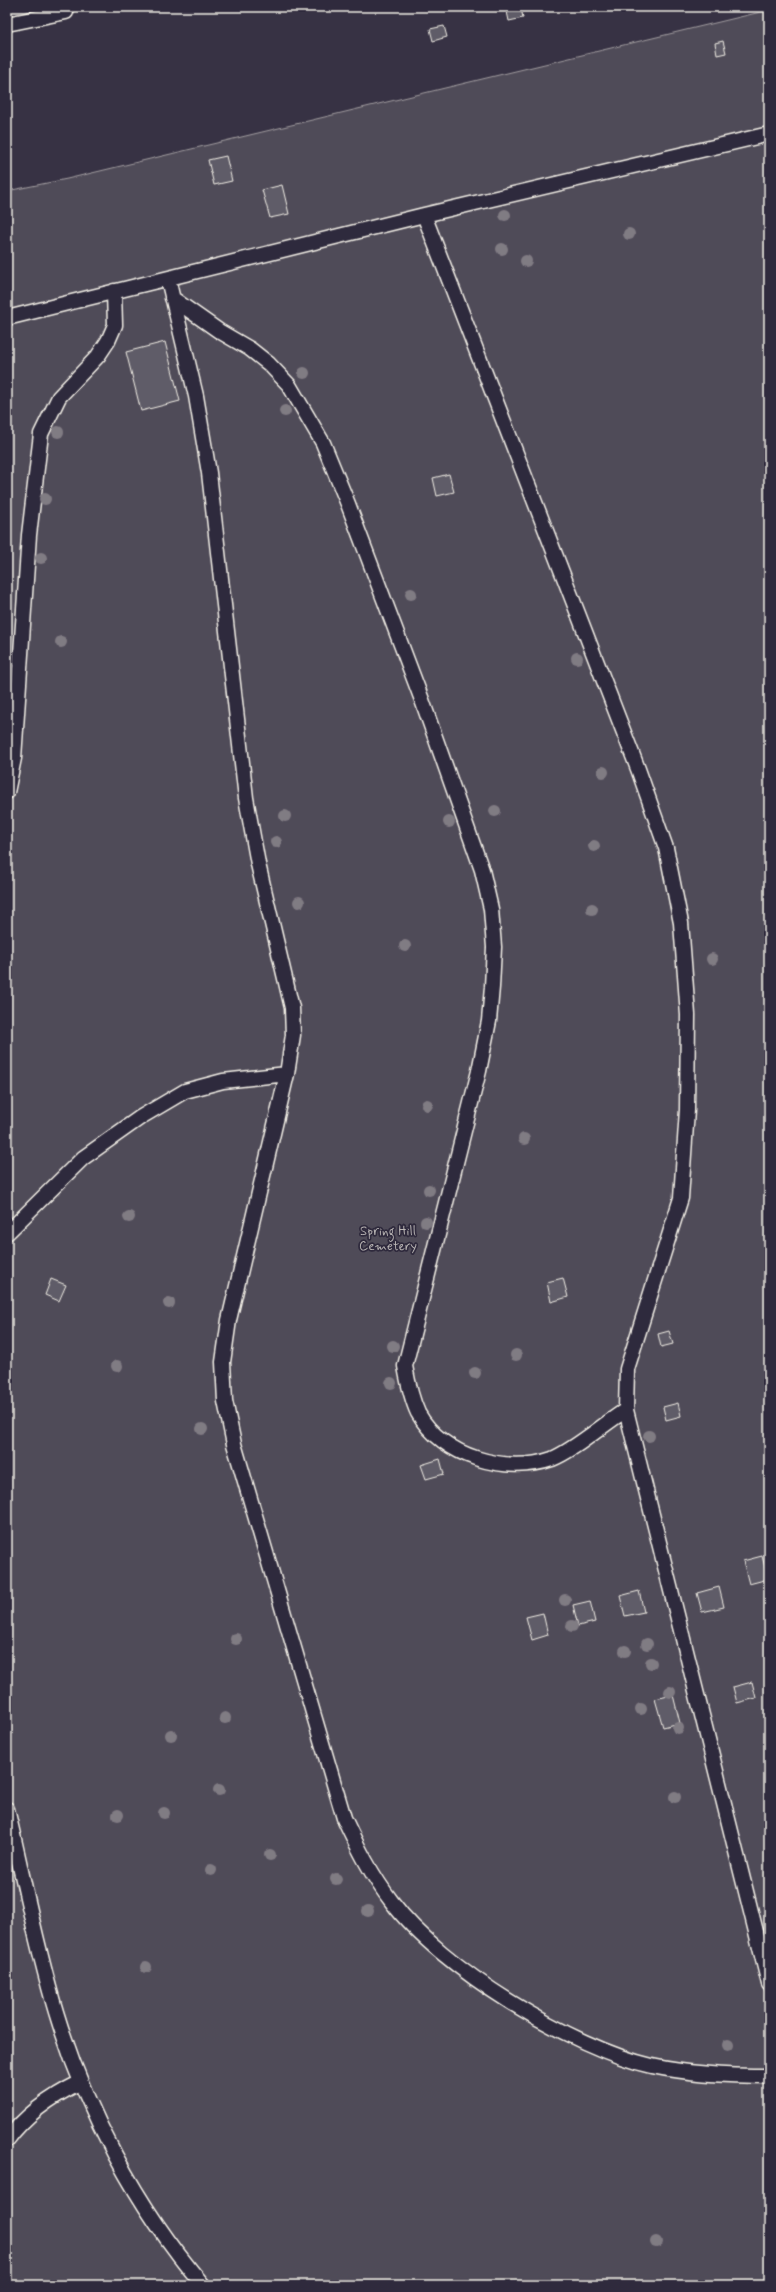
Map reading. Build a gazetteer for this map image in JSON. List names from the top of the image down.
{
  "parks": ["Spring Hill Cemetery"]
}
